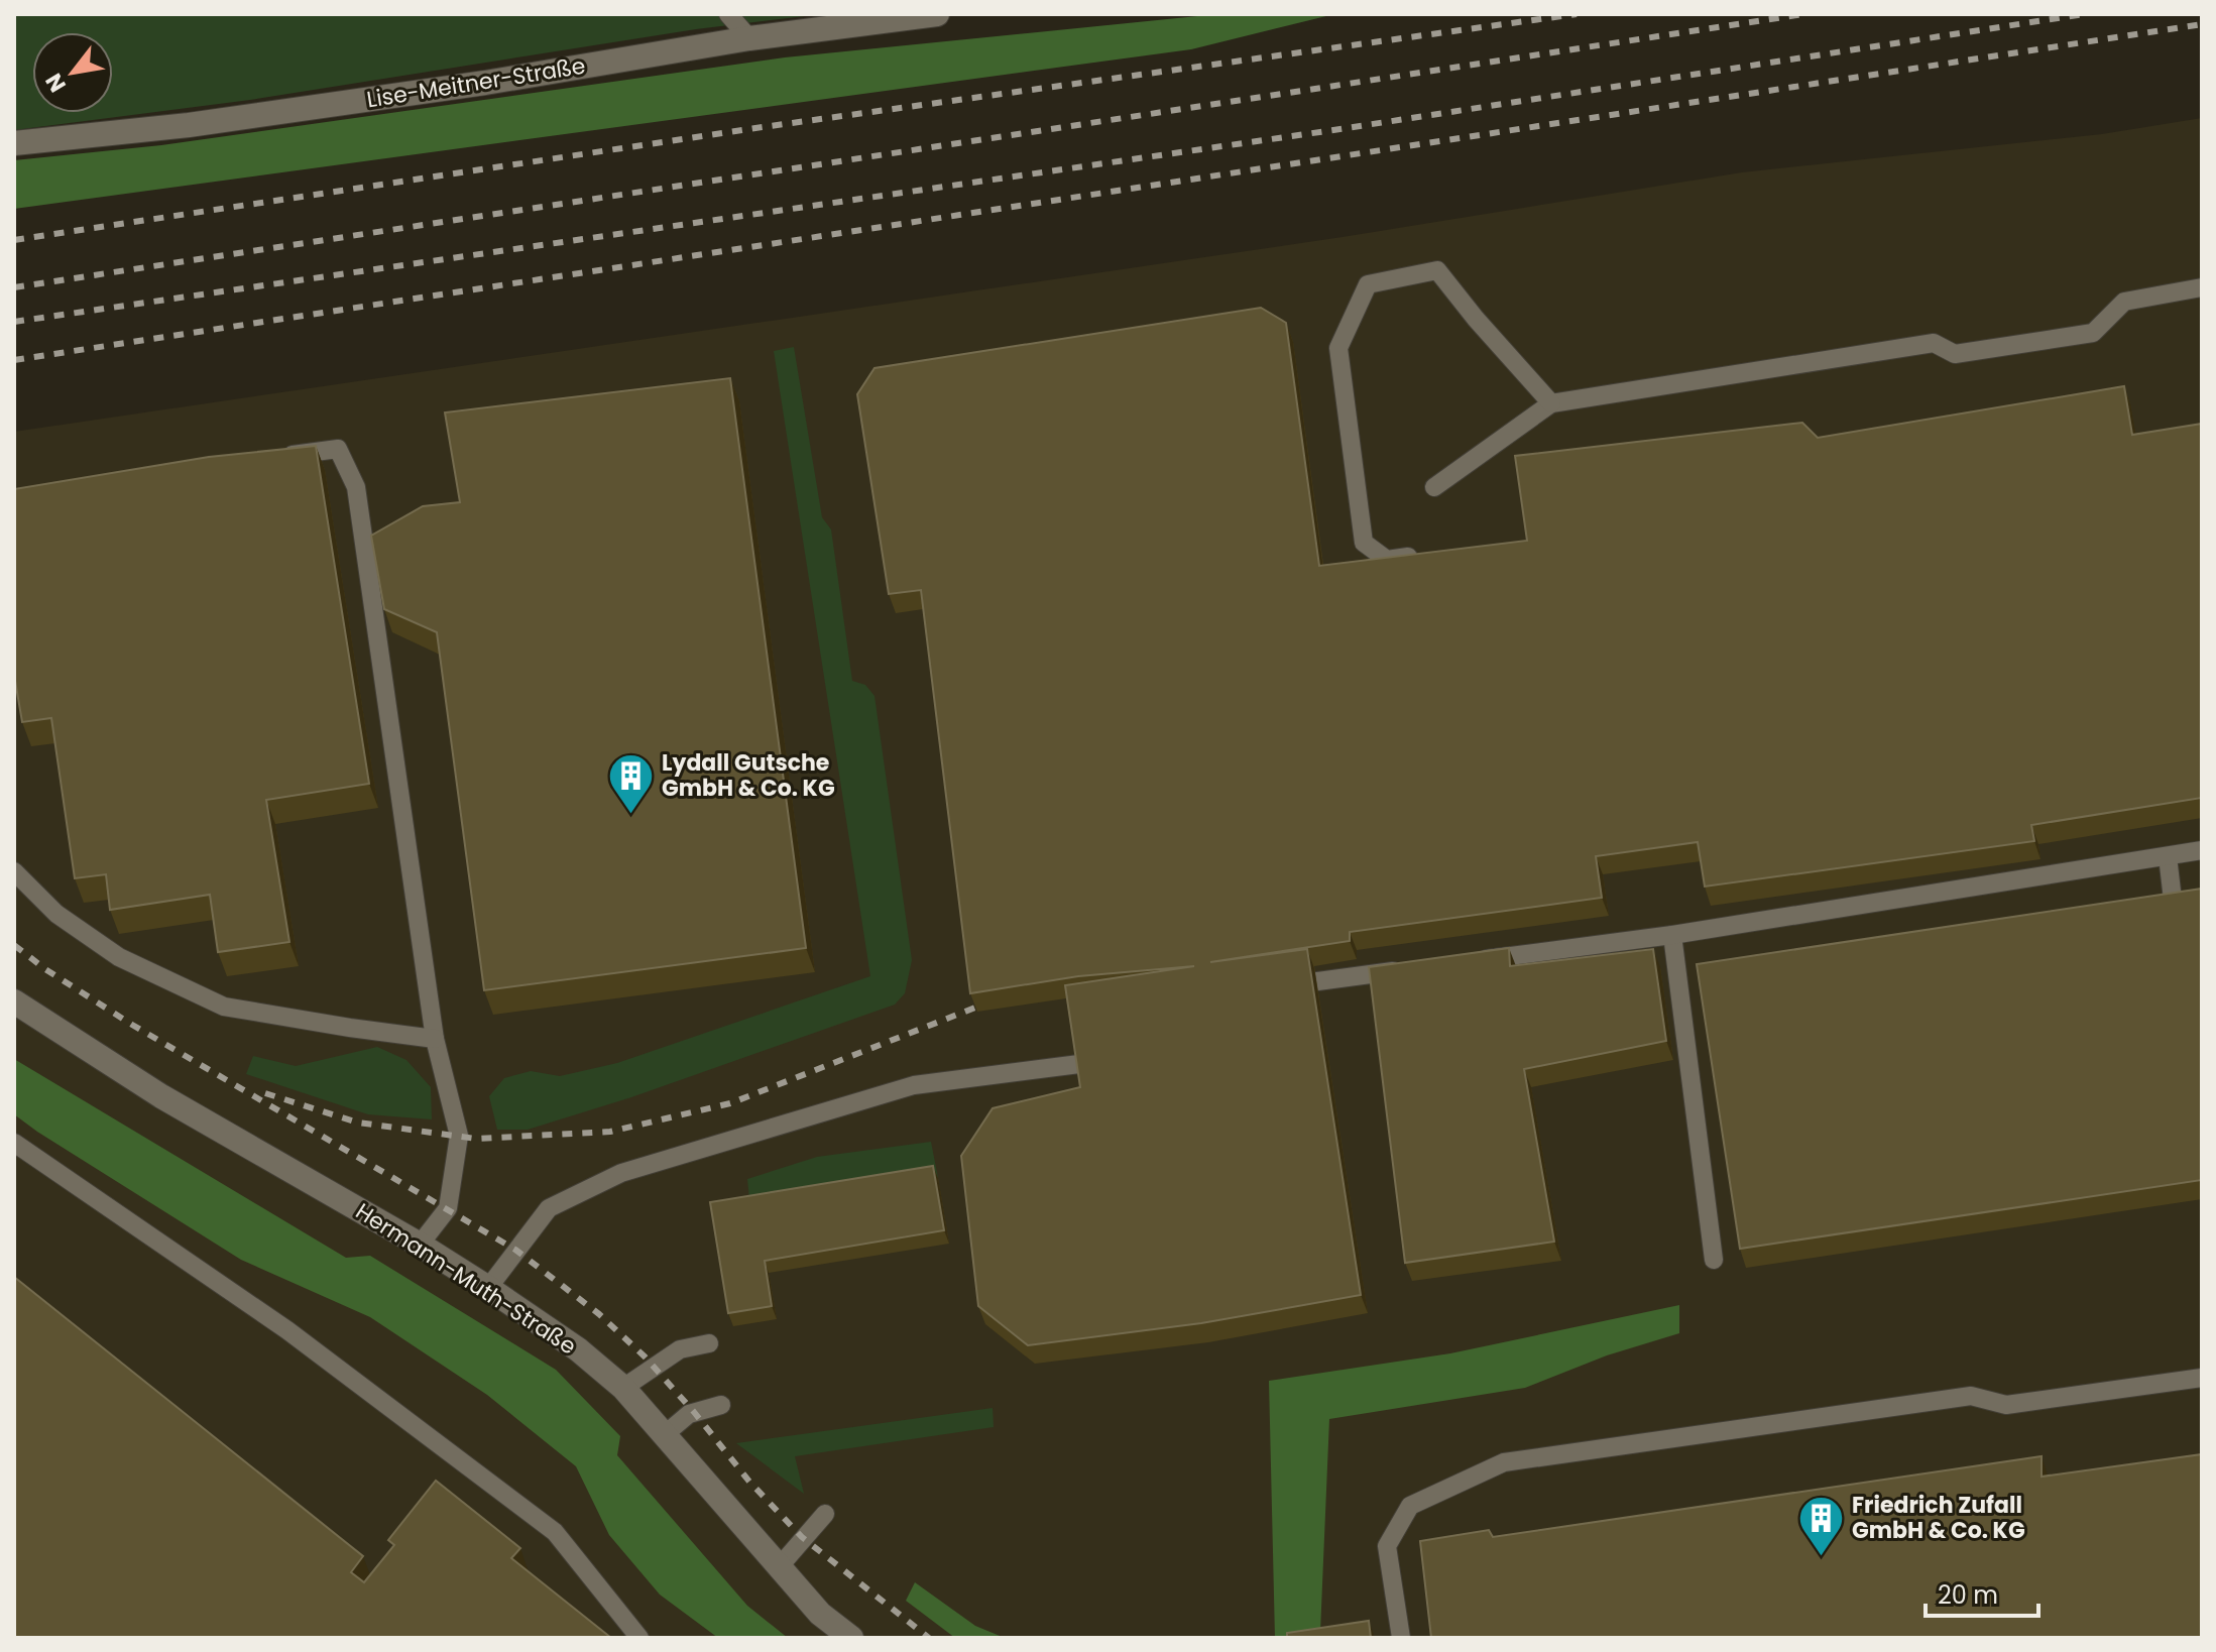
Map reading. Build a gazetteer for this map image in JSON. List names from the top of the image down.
{
  "streets": {
    "street": ["Lise-Meitner-Straße", "Hermann-Muth-Straße"]
  },
  "places": {
    "building": ["Lydall Gutsche GmbH & Co. KG", "Friedrich Zufall GmbH & Co. KG"]
  },
  "scale_bar": "20 m",
  "north": "bottom left"
}
